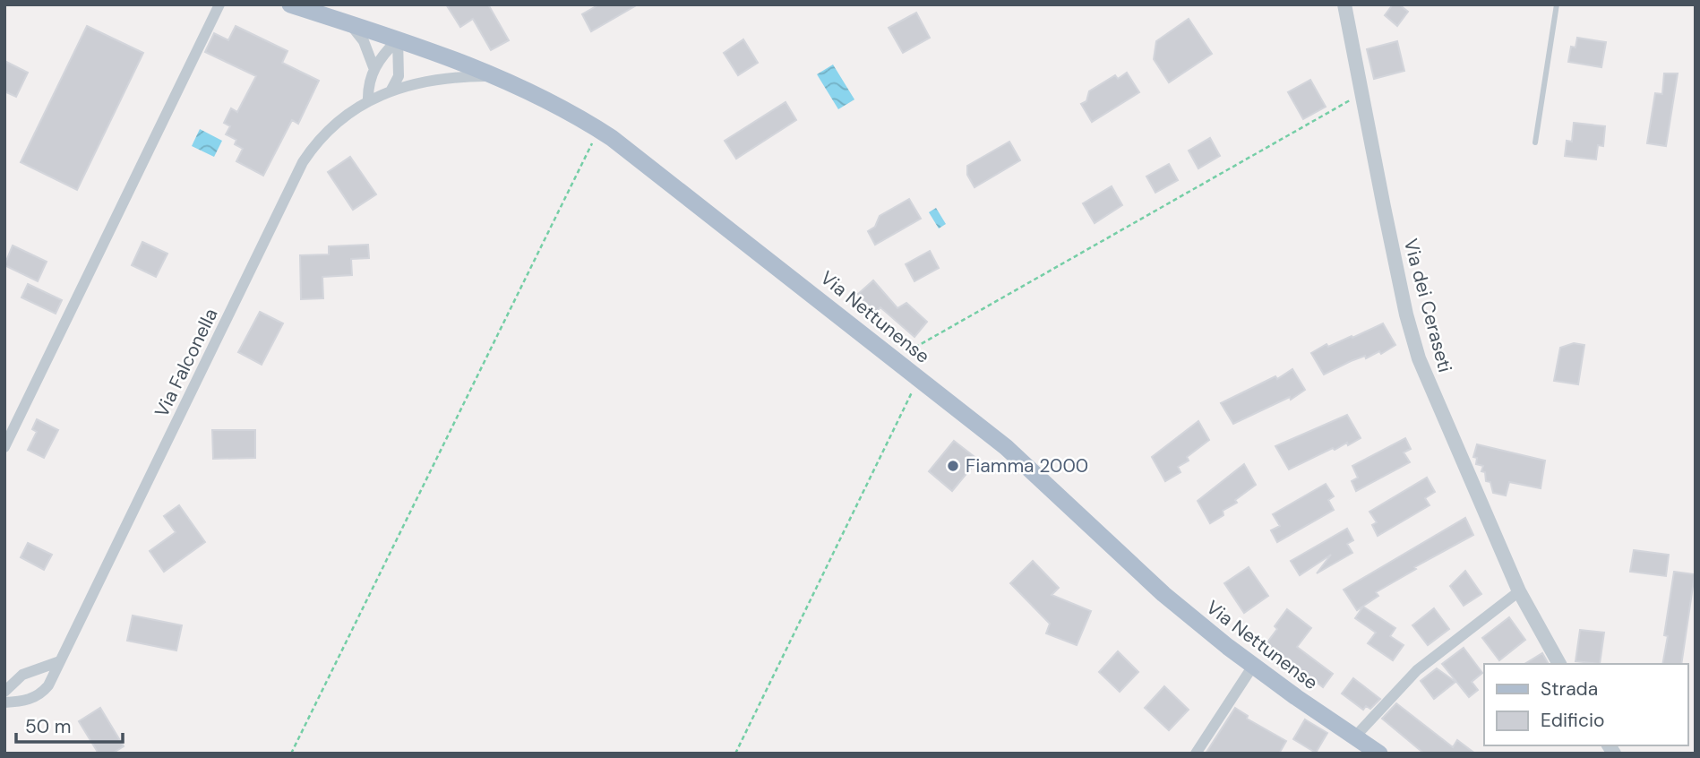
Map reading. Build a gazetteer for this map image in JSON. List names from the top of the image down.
{
  "streets": {
    "main road": ["Via Nettunense"],
    "street": ["Via dei Ceraseti", "Via Falconella"]
  },
  "crossings": [
    ["Via Nettunense", "Via Falconella"]
  ],
  "places": ["Fiamma 2000"],
  "legend": ["Strada", "Edificio"],
  "scale_bar": "50 m"
}
